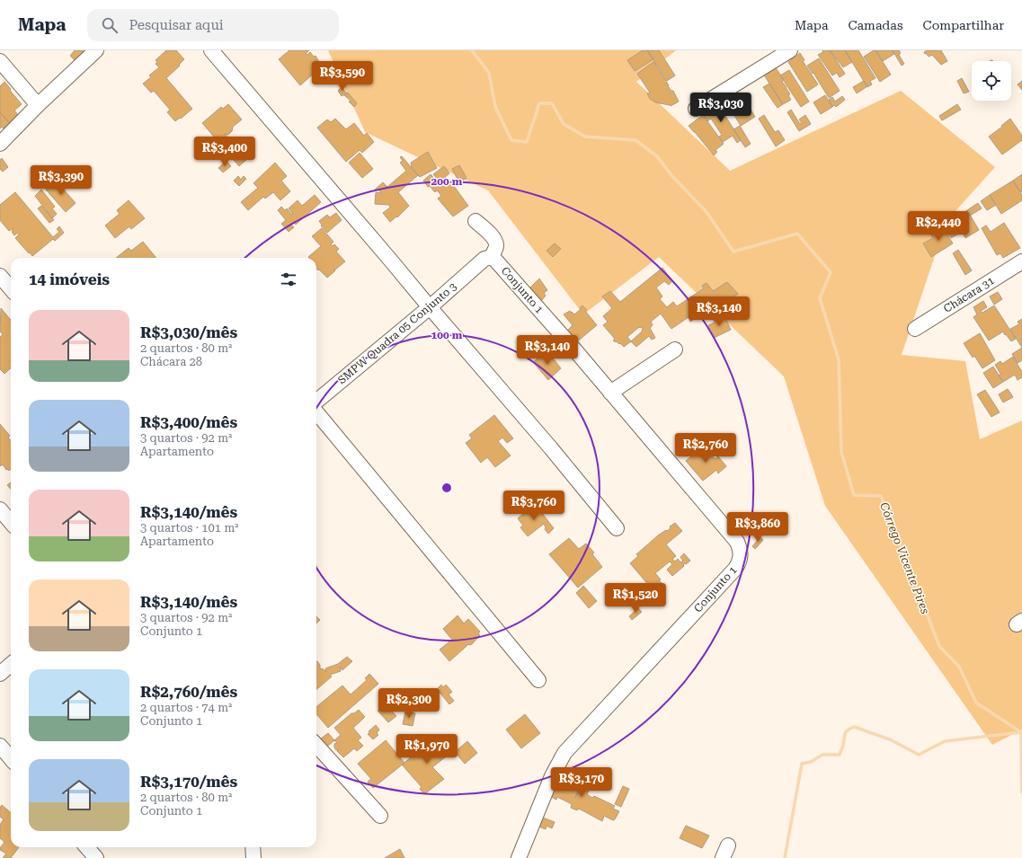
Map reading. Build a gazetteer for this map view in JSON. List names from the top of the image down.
{
  "streets": {
    "street": ["Conjunto 1", "Chácara 31", "SMPW Quadra 05 Conjunto 3"]
  },
  "crossings": [
    ["Conjunto 1", "SMPW Quadra 05 Conjunto 3"]
  ],
  "water": ["Córrego Vicente Pires"],
  "page": {
    "header": "Mapa",
    "search": "Pesquisar aqui",
    "nav": ["Mapa", "Camadas", "Compartilhar"],
    "price": [
      "R$3,590",
      "R$3,030",
      "R$3,400",
      "R$3,390",
      "R$2,440",
      "R$3,140",
      "R$3,140",
      "R$2,760",
      "R$3,760",
      "R$3,860",
      "R$1,520",
      "R$2,300",
      "R$1,970",
      "R$3,170"
    ],
    "heading": "14 imóveis",
    "list": [
      {
        "name": "R$3,030/mês",
        "note": "2 quartos · 80 m² · Chácara 28"
      },
      {
        "name": "R$3,400/mês",
        "note": "3 quartos · 92 m² · Apartamento"
      },
      {
        "name": "R$3,140/mês",
        "note": "3 quartos · 101 m² · Apartamento"
      },
      {
        "name": "R$3,140/mês",
        "note": "3 quartos · 92 m² · Conjunto 1"
      },
      {
        "name": "R$2,760/mês",
        "note": "2 quartos · 74 m² · Conjunto 1"
      },
      {
        "name": "R$3,170/mês",
        "note": "2 quartos · 80 m² · Conjunto 1"
      }
    ]
  },
  "rings": ["200 m", "100 m"]
}
